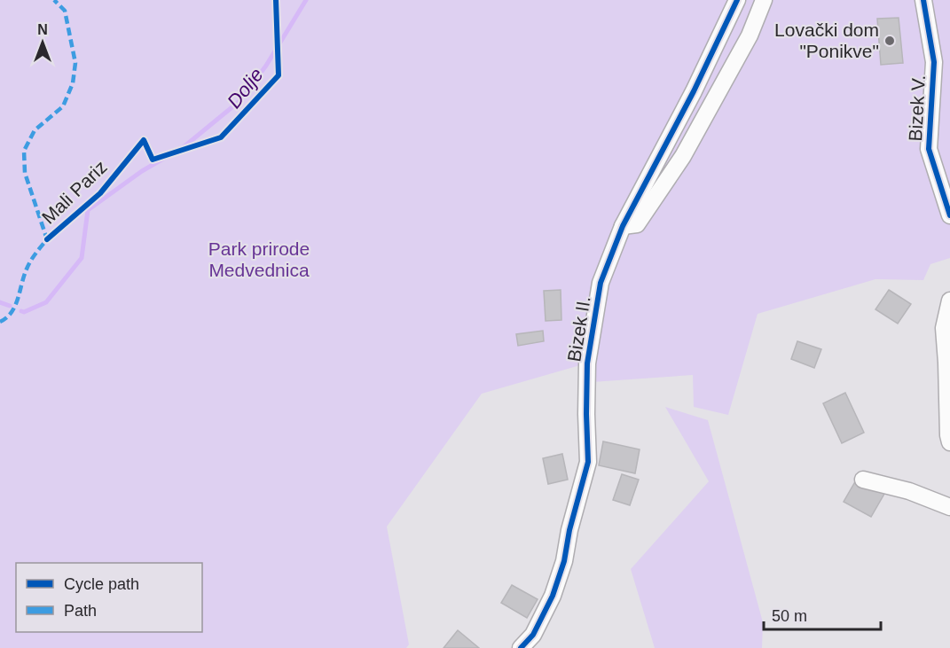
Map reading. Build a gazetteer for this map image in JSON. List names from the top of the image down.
{
  "streets": {
    "street": ["Bizek V.", "Bizek II."],
    "cycle path": ["Mali Pariz"]
  },
  "water": ["Dolje"],
  "parks": ["Park prirode Medvednica"],
  "places": ["Lovački dom \"Ponikve\""],
  "legend": ["Cycle path", "Path"],
  "scale_bar": "50 m",
  "north": "top"
}
